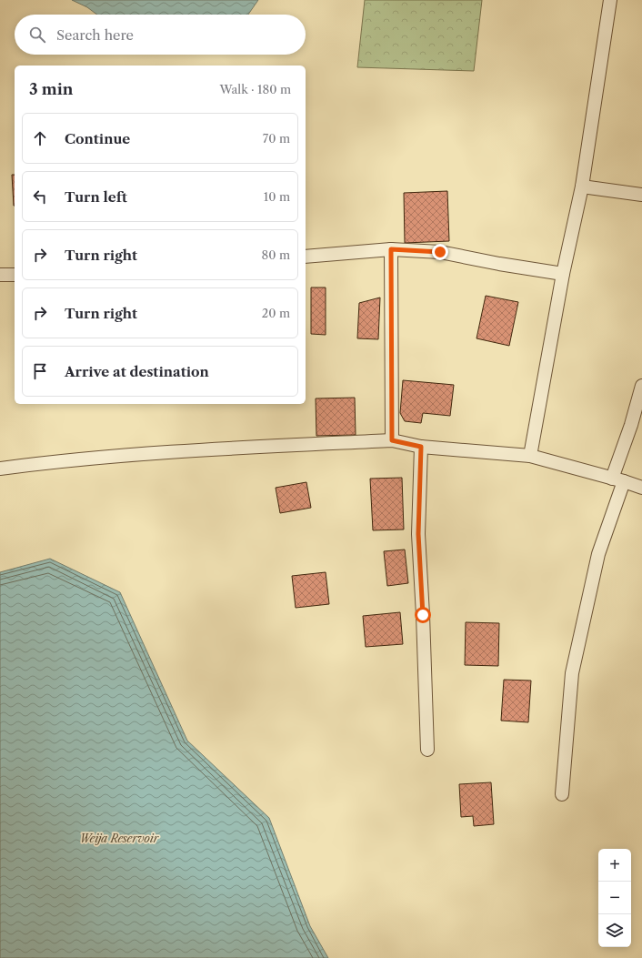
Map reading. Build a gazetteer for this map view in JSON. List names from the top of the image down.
{
  "water": ["Weija Reservoir"],
  "page": {
    "search": "Search here",
    "heading": ["3 min", "Walk · 180 m"],
    "list": [
      ["Continue", "70 m"],
      ["Turn left", "10 m"],
      ["Turn right", "80 m"],
      ["Turn right", "20 m"],
      "Arrive at destination"
    ],
    "map_buttons": ["+", "−"]
  }
}
